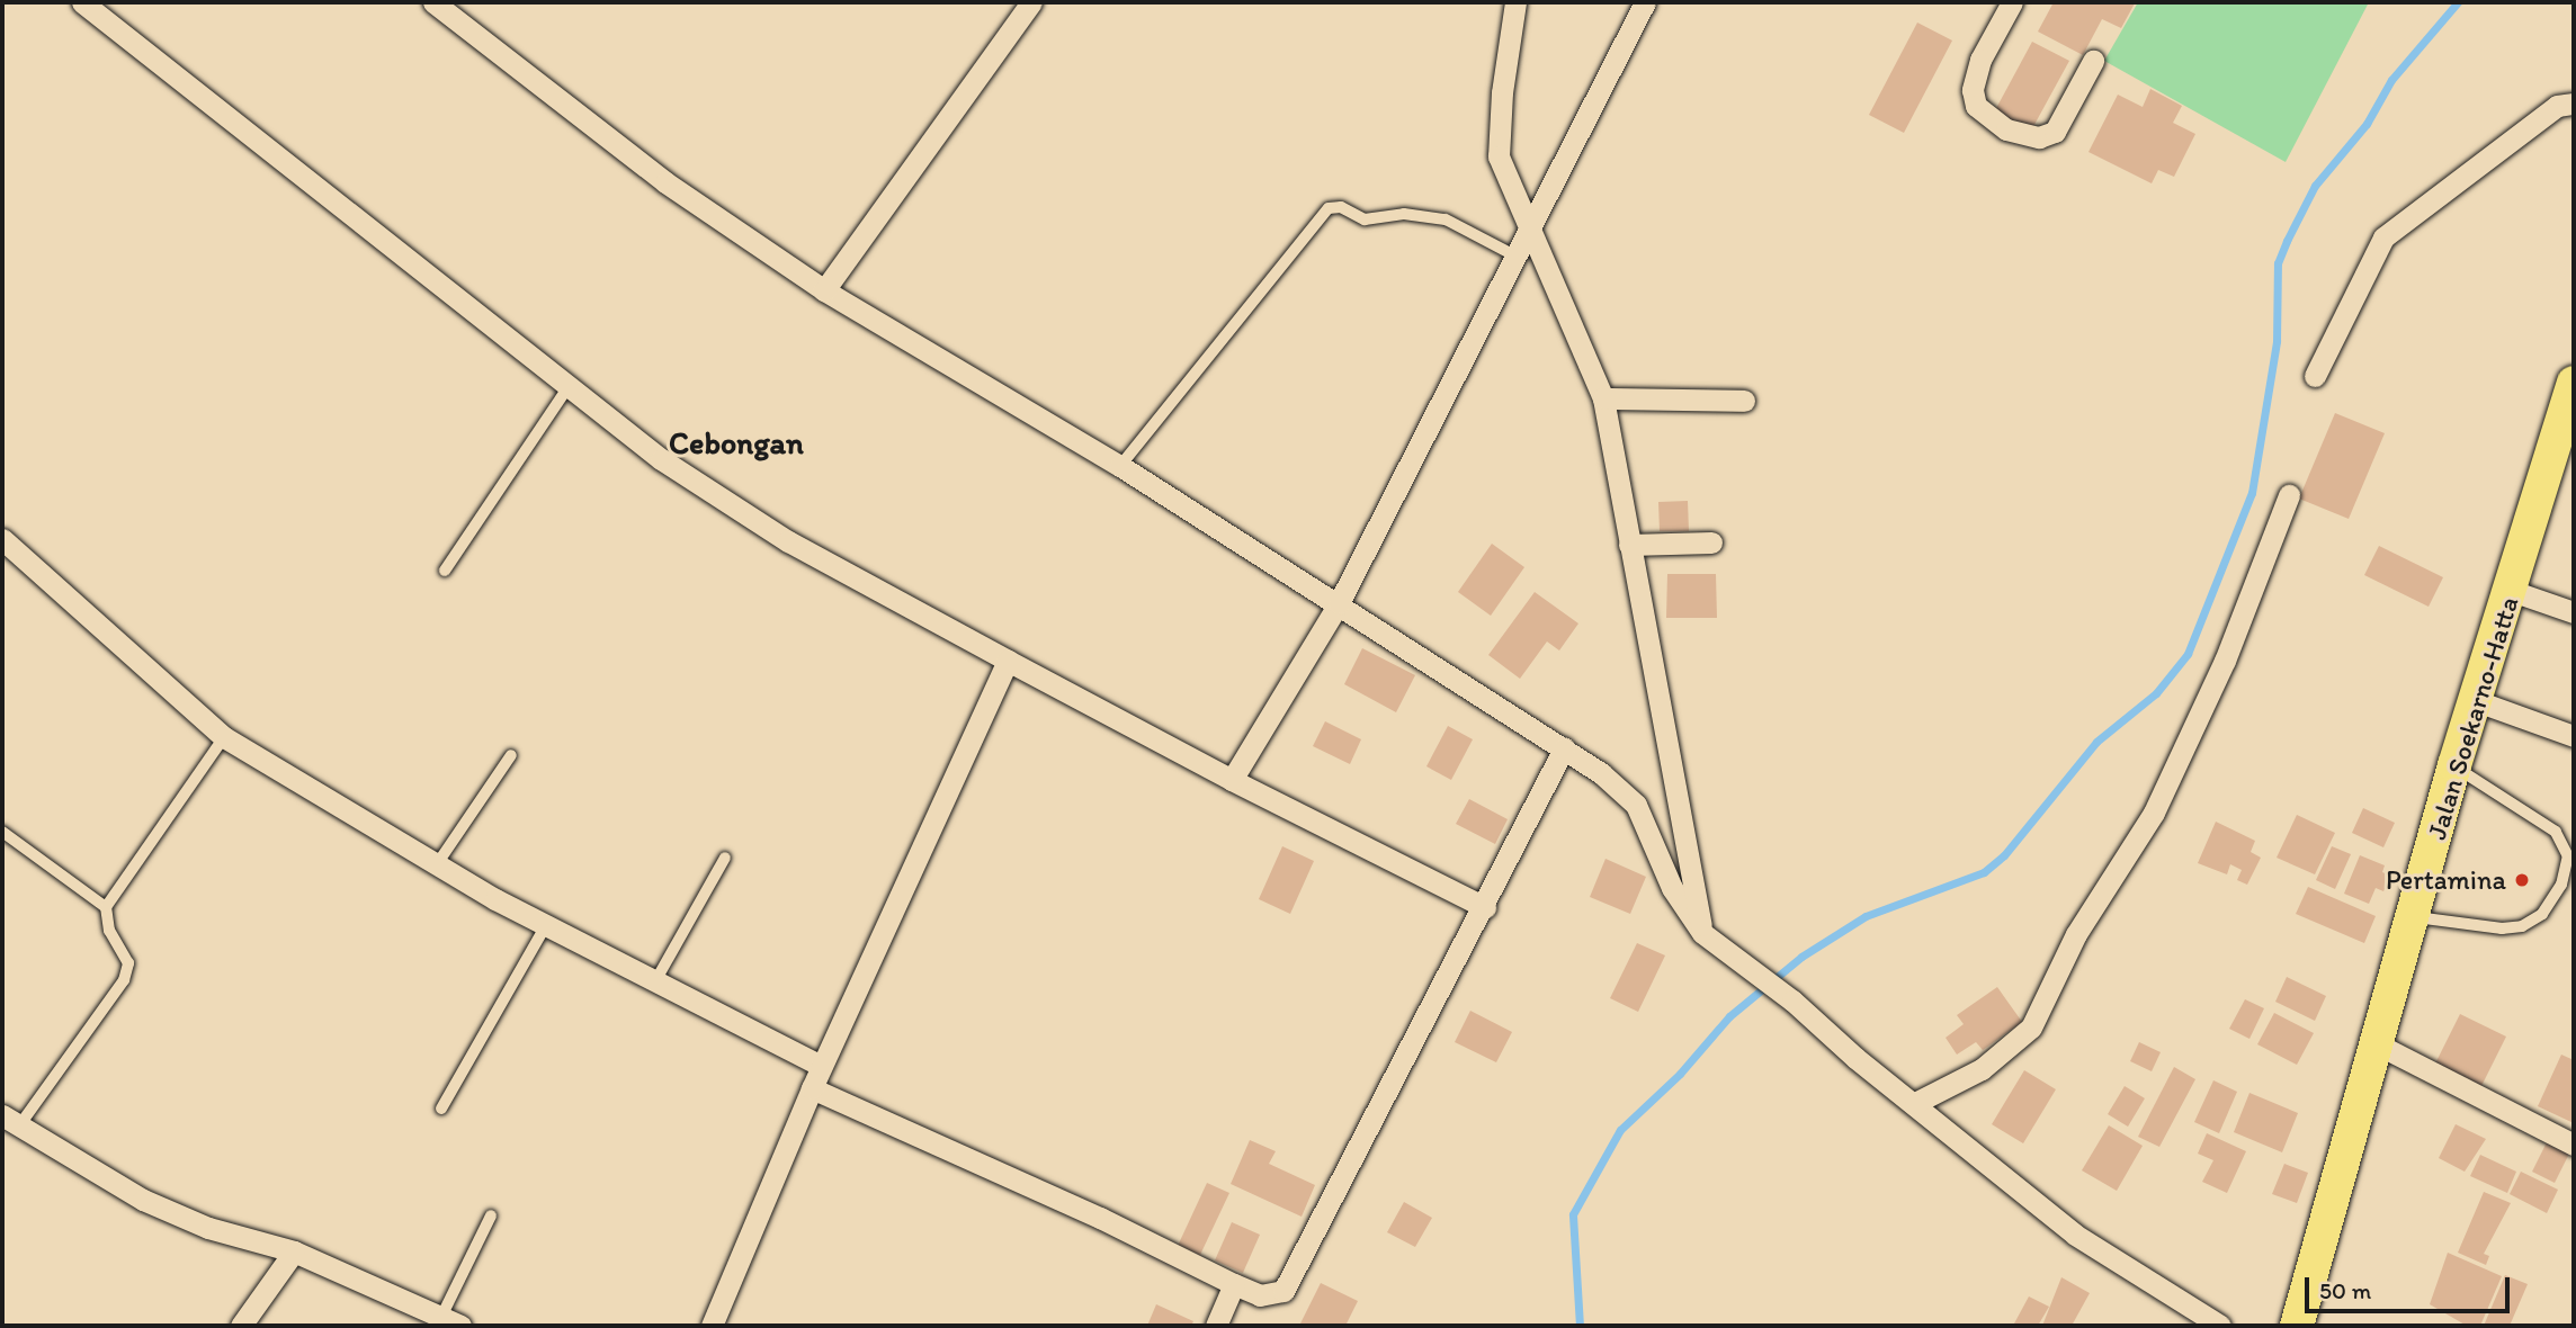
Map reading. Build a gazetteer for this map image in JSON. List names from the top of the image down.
{
  "streets": {
    "main road": ["Jalan Soekarno-Hatta"]
  },
  "districts": ["Cebongan"],
  "places": ["Pertamina"],
  "scale_bar": "50 m"
}
